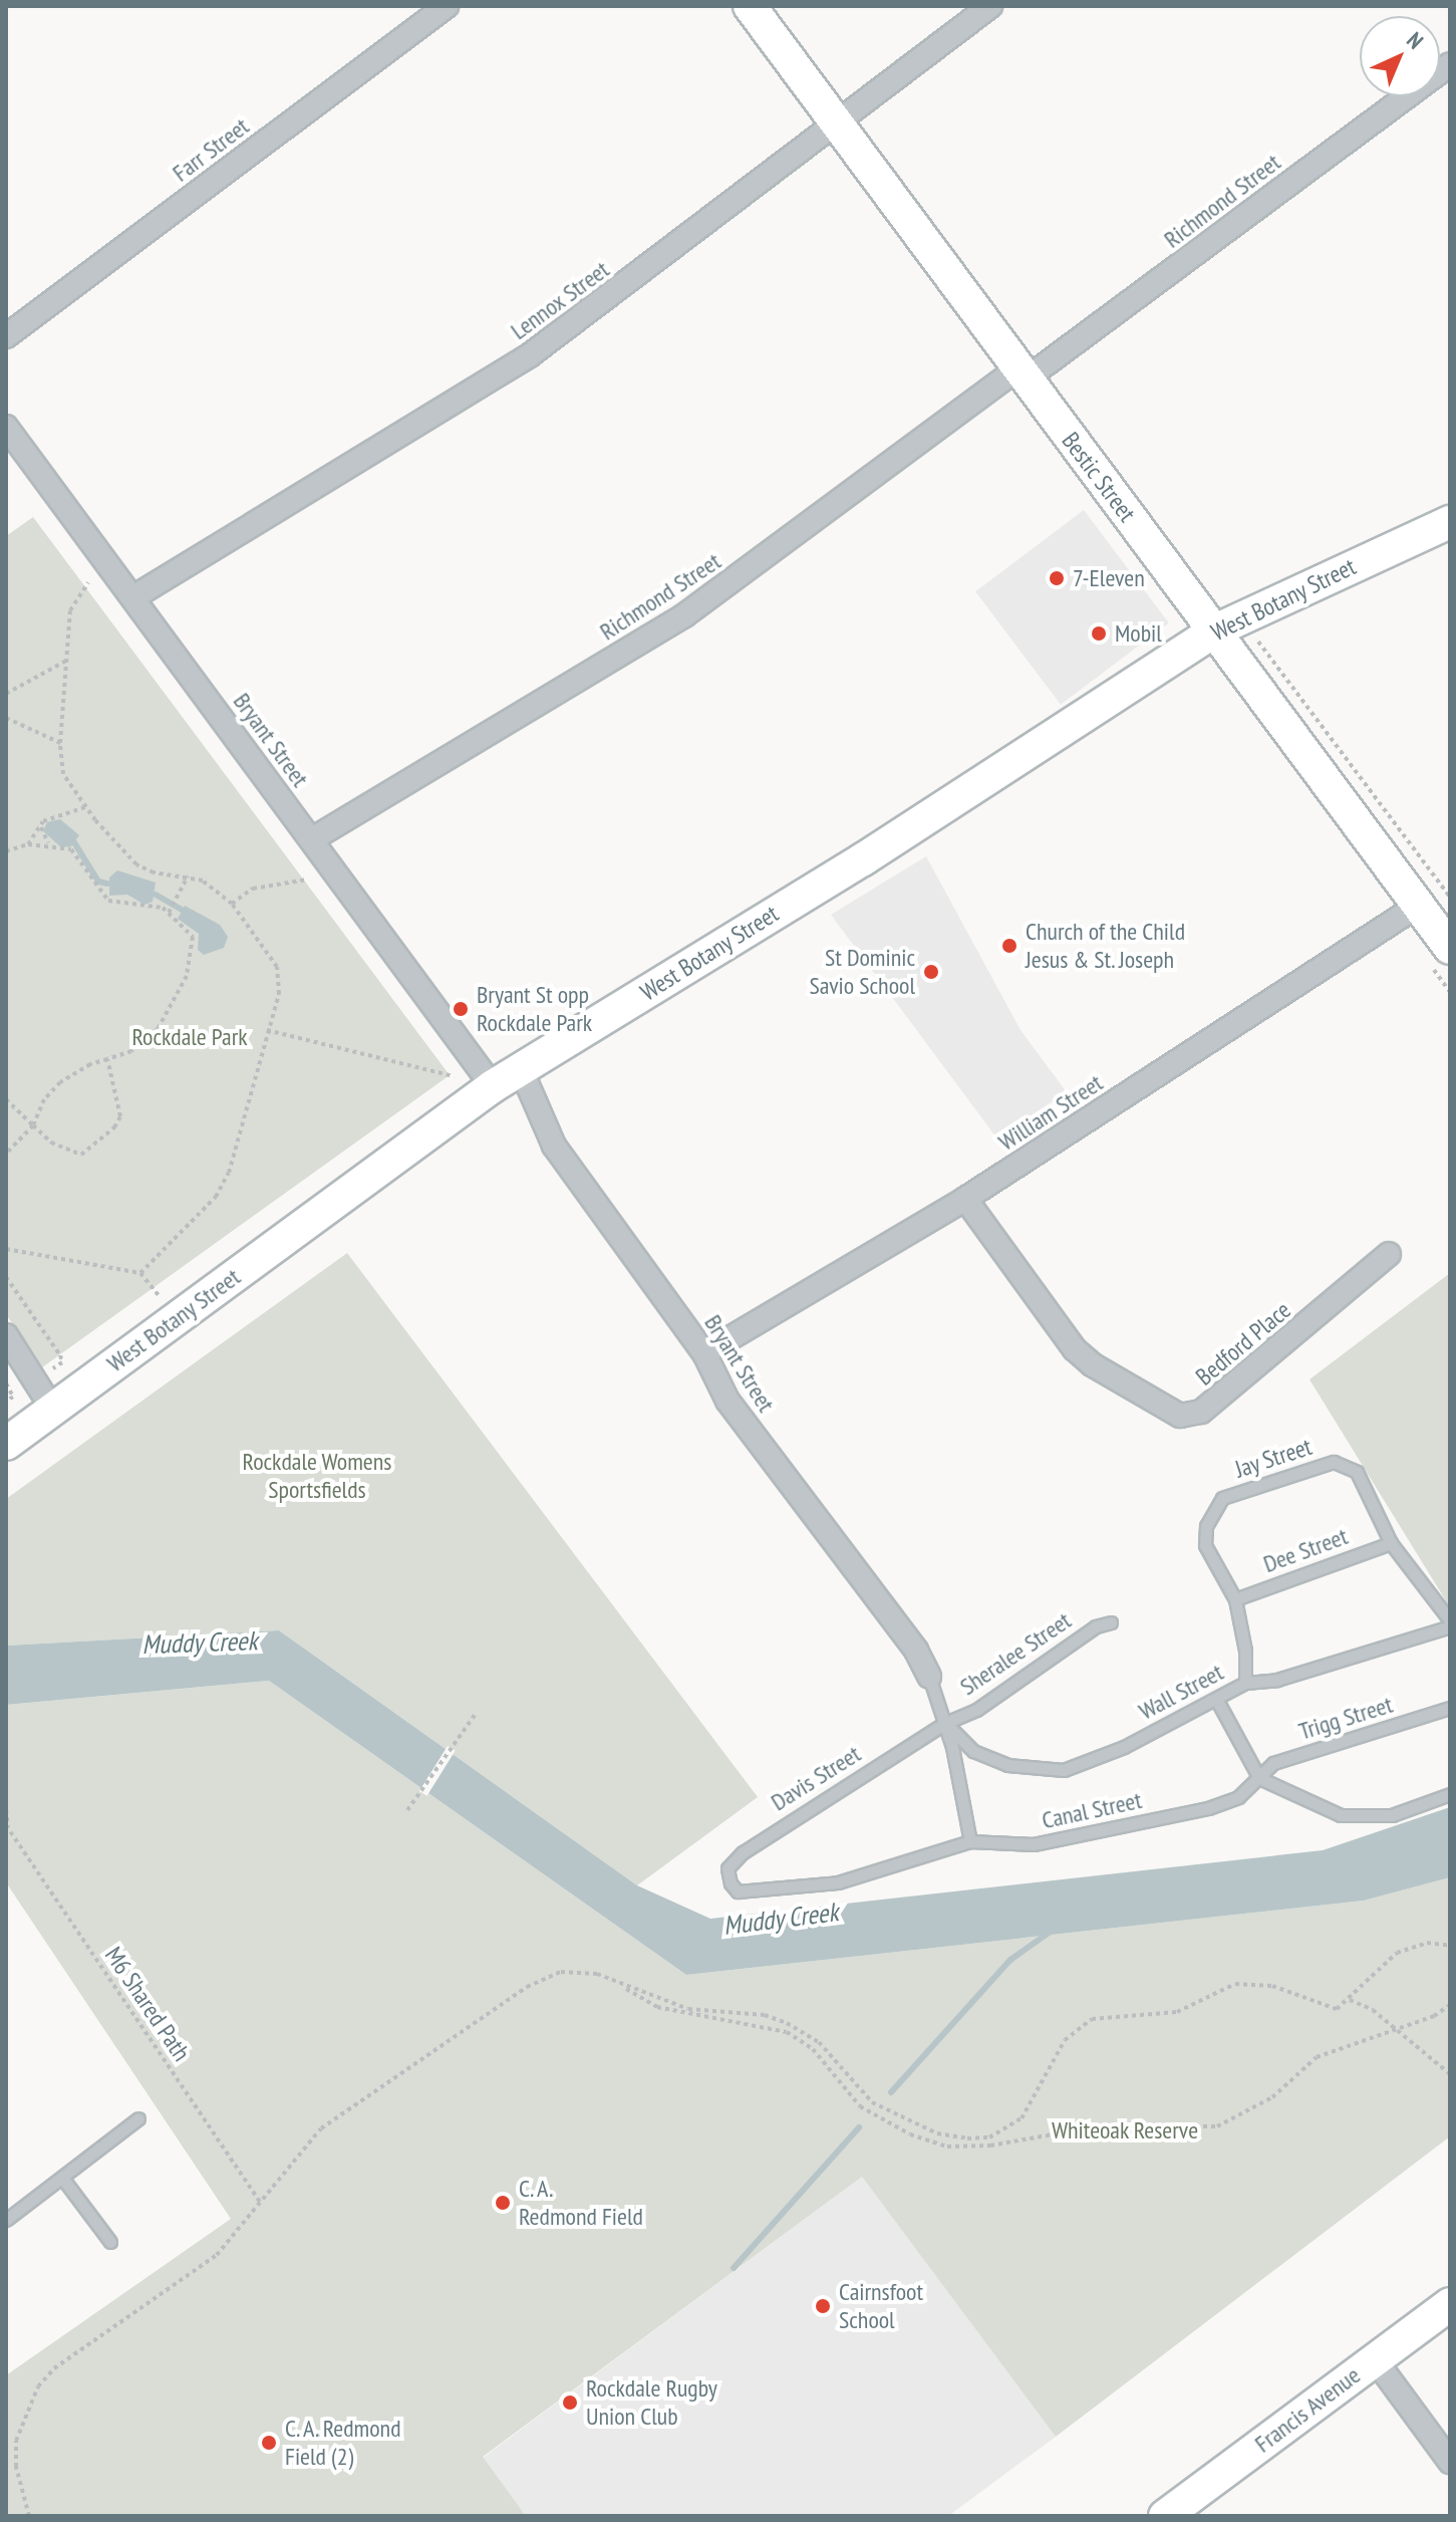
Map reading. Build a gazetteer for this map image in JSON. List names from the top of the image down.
{
  "streets": {
    "main road": ["Bestic Street", "West Botany Street", "Francis Avenue"],
    "street": [
      "Farr Street",
      "Richmond Street",
      "Lennox Street",
      "Bryant Street",
      "William Street",
      "Bedford Place"
    ],
    "lane": [
      "Jay Street",
      "Dee Street",
      "Sheralee Street",
      "Wall Street",
      "Trigg Street",
      "Davis Street",
      "Canal Street"
    ],
    "path": ["M6 Shared Path"]
  },
  "crossings": [
    ["Richmond Street", "Bestic Street"],
    ["Richmond Street", "Bryant Street"],
    ["Lennox Street", "Bestic Street"],
    ["Lennox Street", "Bryant Street"],
    ["Bestic Street", "West Botany Street"],
    ["Bestic Street", "William Street"],
    ["West Botany Street", "Bryant Street"],
    ["Bryant Street", "William Street"],
    ["William Street", "Bedford Place"],
    ["Jay Street", "Dee Street"],
    ["Jay Street", "Wall Street"],
    ["Sheralee Street", "Wall Street"],
    ["Sheralee Street", "Davis Street"],
    ["Wall Street", "Davis Street"],
    ["Trigg Street", "Canal Street"],
    ["Davis Street", "Canal Street"]
  ],
  "water": ["Muddy Creek"],
  "parks": ["Rockdale Park", "Rockdale Womens Sportsfields", "Whiteoak Reserve"],
  "places": [
    "7-Eleven",
    "Mobil",
    "Church of the Child Jesus & St. Joseph",
    "St Dominic Savio School",
    "Bryant St opp Rockdale Park",
    "C. A. Redmond Field",
    "Cairnsfoot School",
    "Rockdale Rugby Union Club",
    "C. A. Redmond Field (2)"
  ],
  "north": "top right"
}
